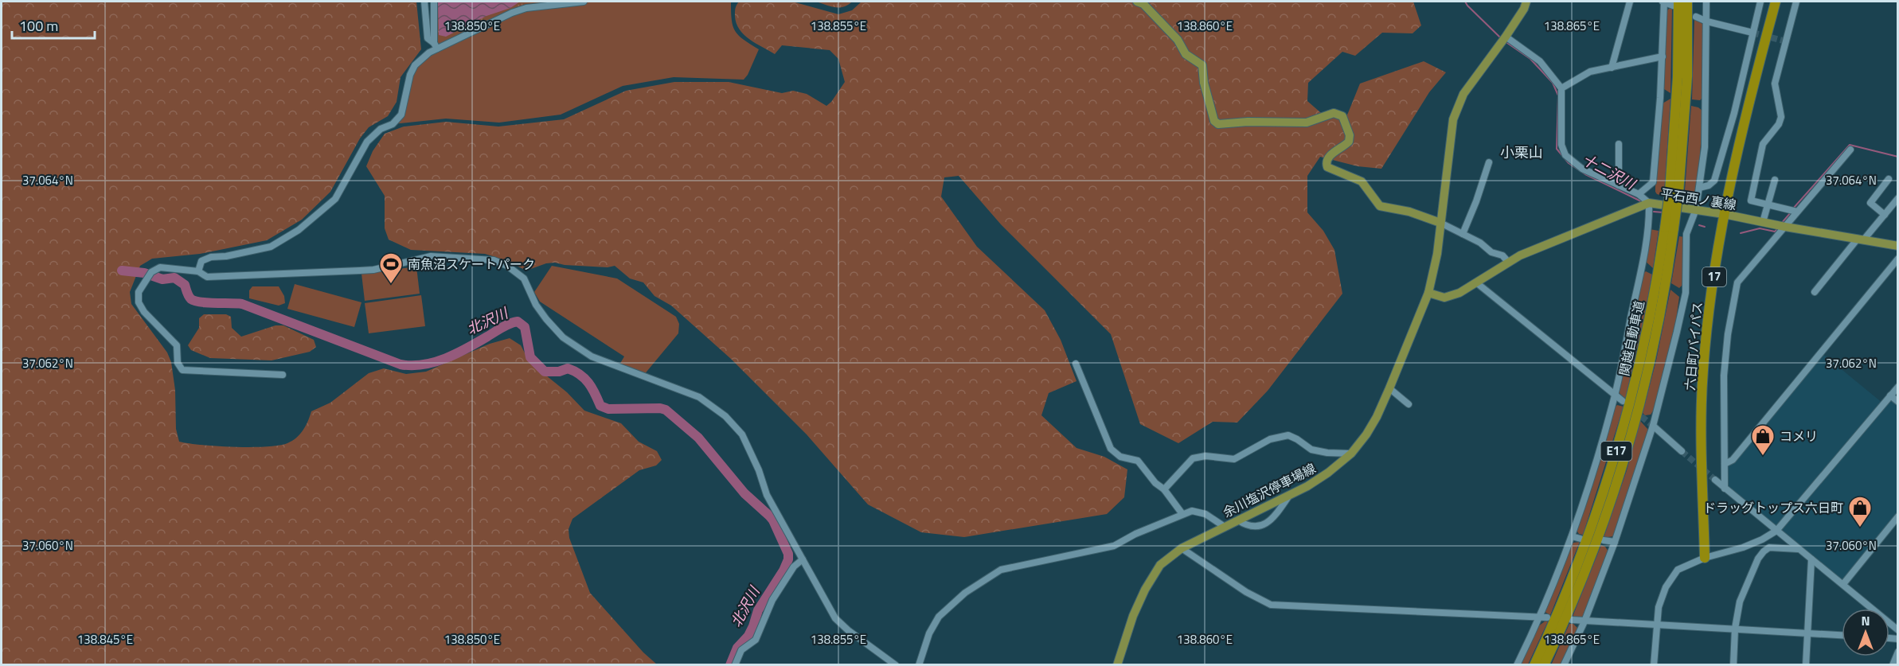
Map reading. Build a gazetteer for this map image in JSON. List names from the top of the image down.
{
  "streets": {
    "highway": [
      "17",
      "関越自動車道",
      "六日町バイパス",
      "E17"
    ],
    "main road": ["平石西ノ裏線", "余川塩沢停車場線"]
  },
  "crossings": [
    ["平石西ノ裏線", "六日町バイパス"],
    ["平石西ノ裏線", "余川塩沢停車場線"]
  ],
  "districts": ["小栗山"],
  "water": ["十二沢川", "北沢川"],
  "places": {
    "sports": ["南魚沼スケートパーク"],
    "shop": ["コメリ", "ドラッグトップス六日町"]
  },
  "scale_bar": "100 m",
  "north": "top",
  "coordinates": [
    "138.850°E",
    "138.855°E",
    "138.860°E",
    "138.865°E",
    "37.064°N",
    "37.062°N",
    "37.060°N",
    "138.845°E"
  ]
}
